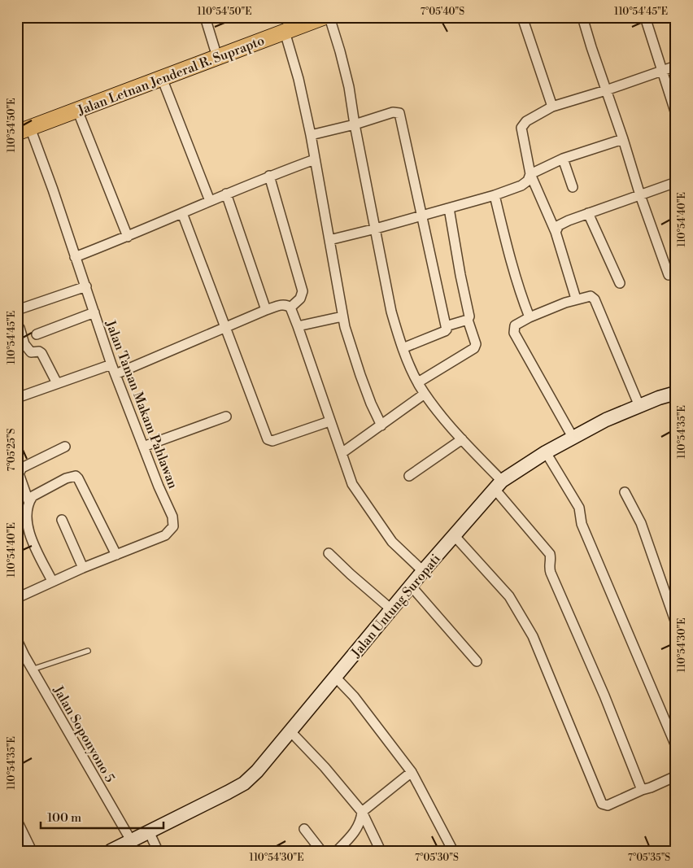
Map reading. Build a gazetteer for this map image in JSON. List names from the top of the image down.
{
  "streets": {
    "main road": ["Jalan Letnan Jenderal R. Suprapto", "Jalan Untung Suropati"],
    "street": ["Jalan Taman Makam Pahlawan", "Jalan Soponyono 5"]
  },
  "crossings": [
    ["Jalan Letnan Jenderal R. Suprapto", "Jalan Taman Makam Pahlawan"],
    ["Jalan Untung Suropati", "Jalan Soponyono 5"]
  ],
  "scale_bar": "100 m",
  "coordinates": [
    "110°54'50\"E",
    "7°05'40\"S",
    "110°54'45\"E",
    "110°54'40\"E",
    "110°54'35\"E",
    "7°05'25\"S",
    "110°54'30\"E",
    "7°05'30\"S",
    "7°05'35\"S"
  ]
}
